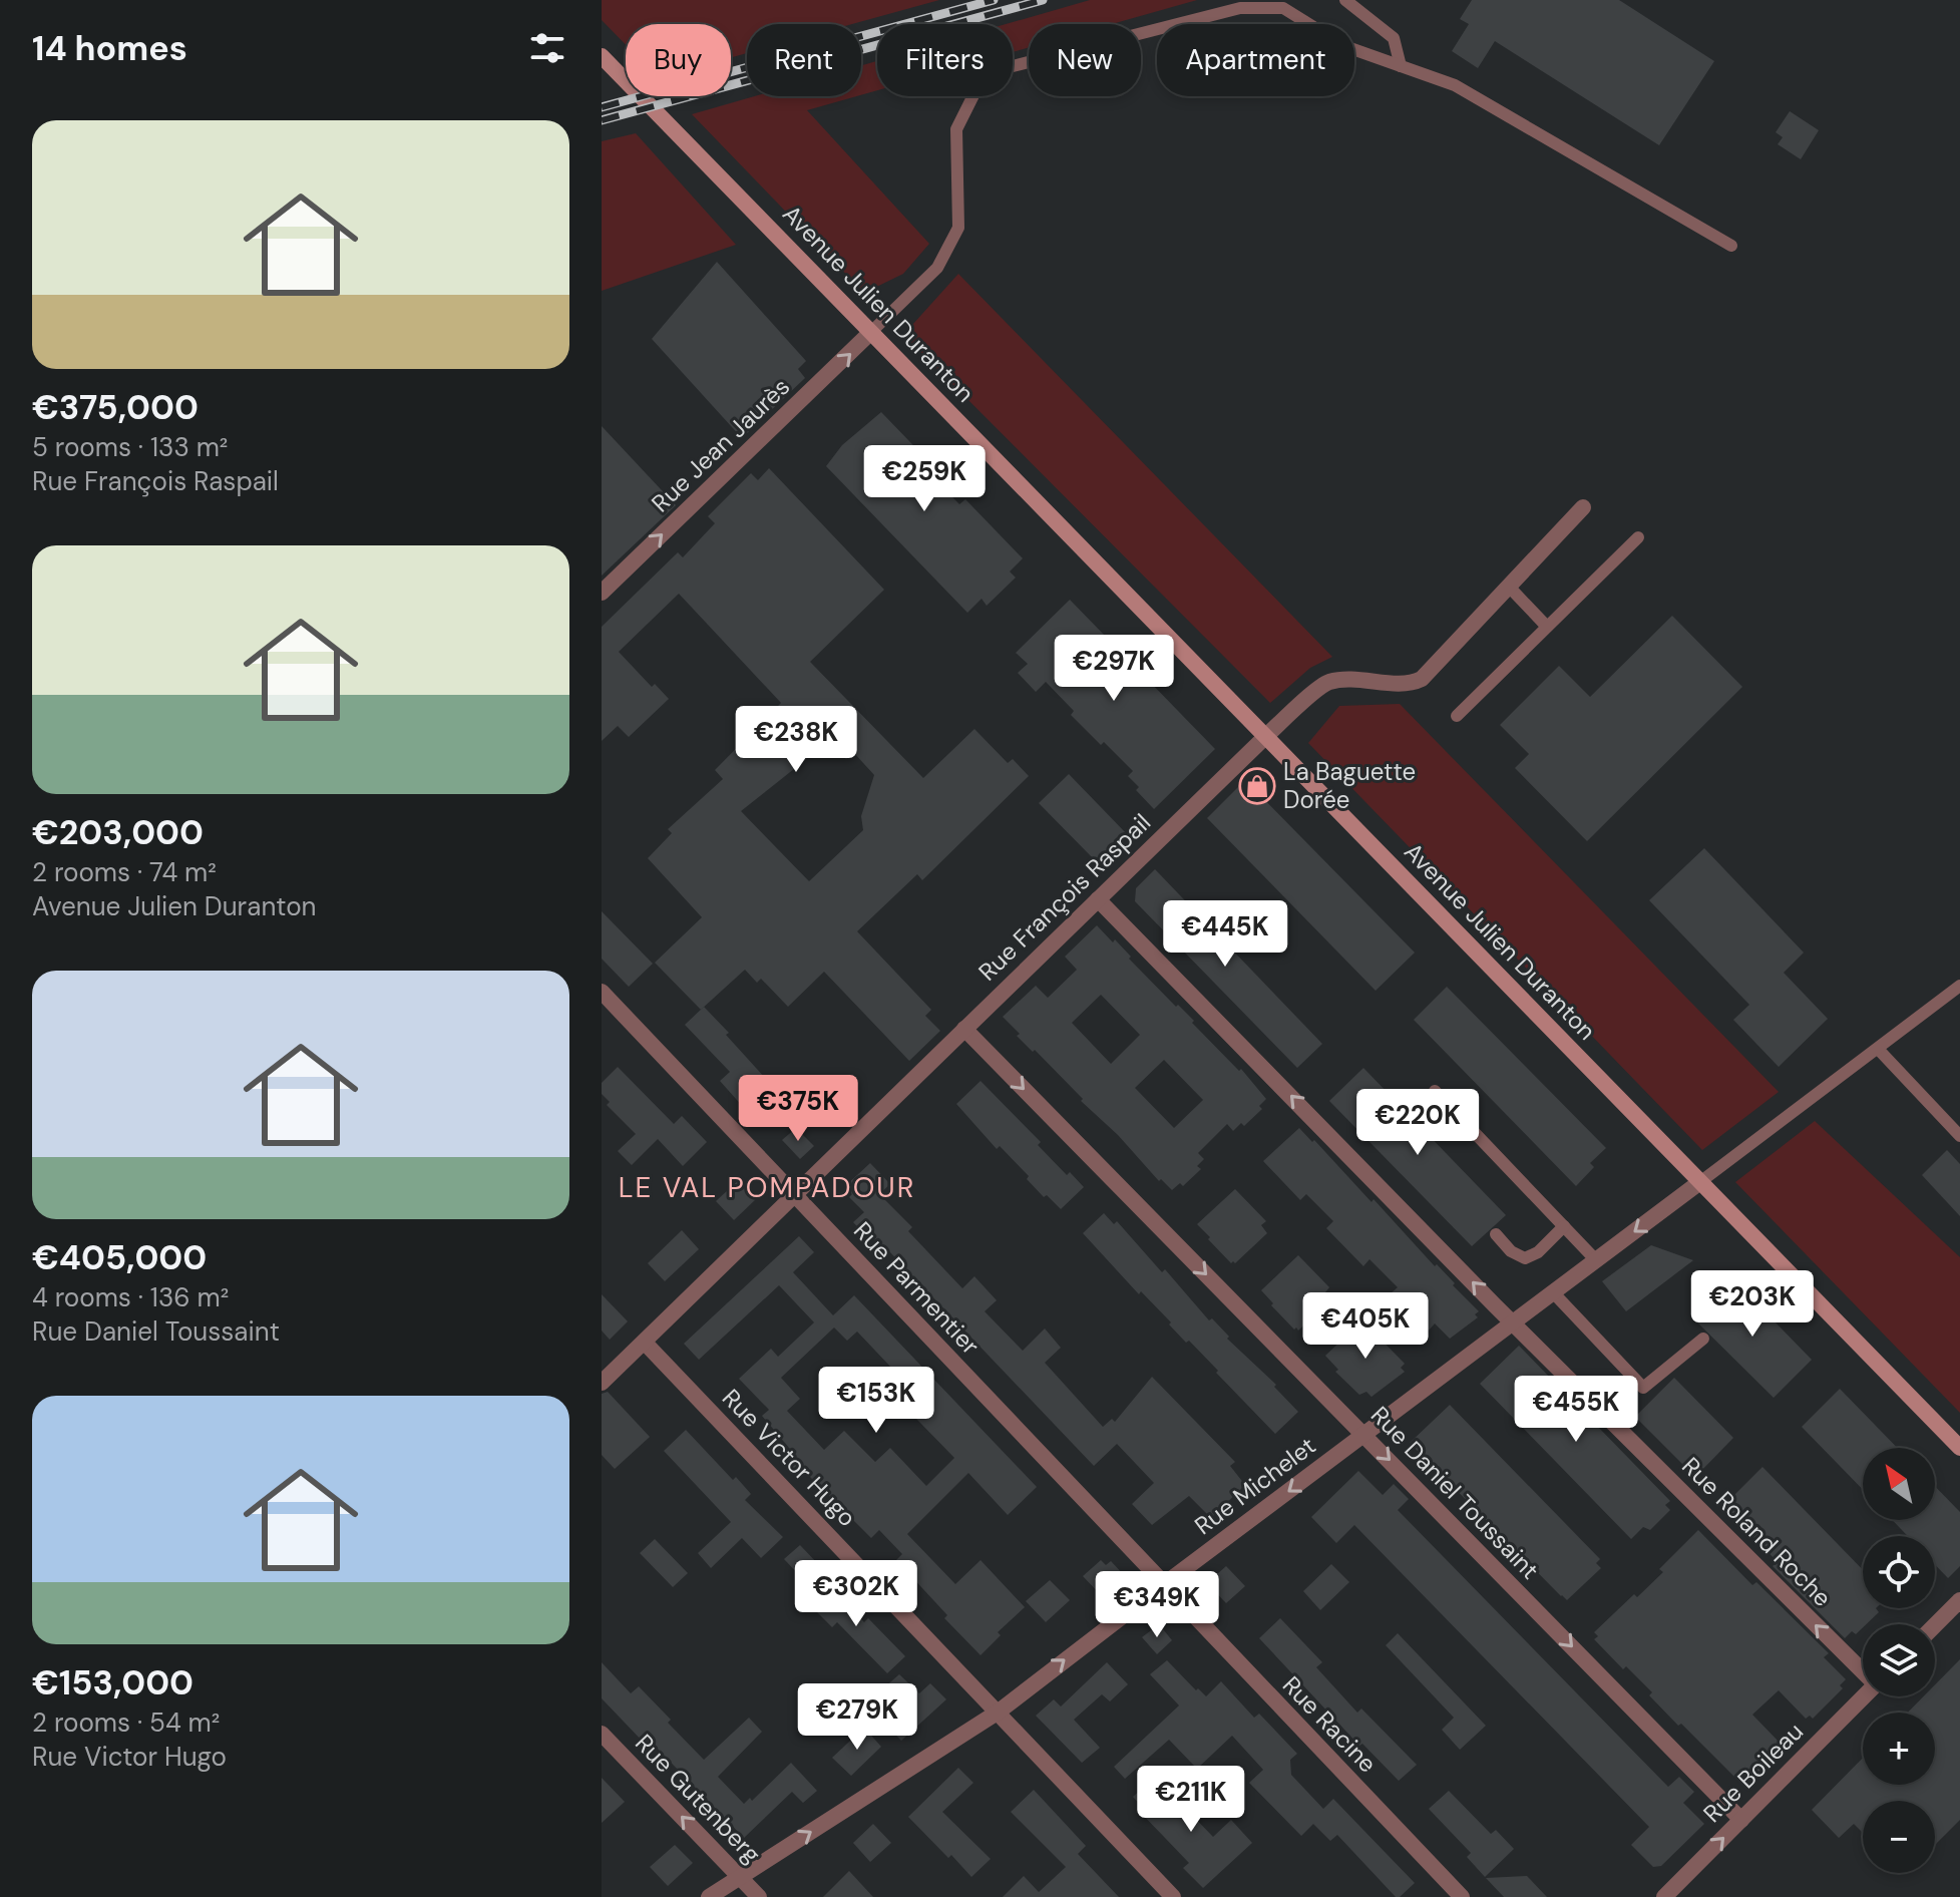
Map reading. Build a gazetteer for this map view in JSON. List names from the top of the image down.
{
  "streets": {
    "main road": ["Avenue Julien Duranton"],
    "street": [
      "Rue Jean Jaurès",
      "Rue François Raspail",
      "Rue Parmentier",
      "Rue Victor Hugo",
      "Rue Michelet",
      "Rue Daniel Toussaint",
      "Rue Roland Roche",
      "Rue Racine",
      "Rue Boileau",
      "Rue Gutenberg"
    ]
  },
  "crossings": [
    ["Avenue Julien Duranton", "Rue Jean Jaurès"],
    ["Avenue Julien Duranton", "Rue François Raspail"],
    ["Avenue Julien Duranton", "Rue Michelet"],
    ["Rue François Raspail", "Rue Parmentier"],
    ["Rue François Raspail", "Rue Victor Hugo"],
    ["Rue François Raspail", "Rue Daniel Toussaint"],
    ["Rue François Raspail", "Rue Roland Roche"],
    ["Rue Parmentier", "Rue Michelet"],
    ["Rue Parmentier", "Rue Racine"],
    ["Rue Victor Hugo", "Rue Michelet"],
    ["Rue Michelet", "Rue Daniel Toussaint"],
    ["Rue Michelet", "Rue Roland Roche"],
    ["Rue Michelet", "Rue Racine"],
    ["Rue Michelet", "Rue Gutenberg"],
    ["Rue Daniel Toussaint", "Rue Boileau"]
  ],
  "one_way": [
    "Rue Jean Jaurès",
    "Rue Daniel Toussaint",
    "Rue Roland Roche",
    "Rue Boileau",
    "Rue Gutenberg"
  ],
  "districts": ["LE VAL POMPADOUR"],
  "places": {
    "shop": ["La Baguette Dorée"]
  },
  "north": "top left",
  "page": {
    "heading": "14 homes",
    "chip": [
      "Buy",
      "Rent",
      "Filters",
      "New",
      "Apartment"
    ],
    "list": [
      {
        "name": "€375,000",
        "note": "5 rooms · 133 m² · Rue François Raspail"
      },
      {
        "name": "€203,000",
        "note": "2 rooms · 74 m² · Avenue Julien Duranton"
      },
      {
        "name": "€405,000",
        "note": "4 rooms · 136 m² · Rue Daniel Toussaint"
      },
      {
        "name": "€153,000",
        "note": "2 rooms · 54 m² · Rue Victor Hugo"
      }
    ],
    "price": [
      "€259K",
      "€297K",
      "€238K",
      "€445K",
      "€375K",
      "€220K",
      "€203K",
      "€405K",
      "€153K",
      "€455K",
      "€302K",
      "€349K",
      "€279K",
      "€211K"
    ],
    "map_buttons": ["+", "−"]
  }
}
